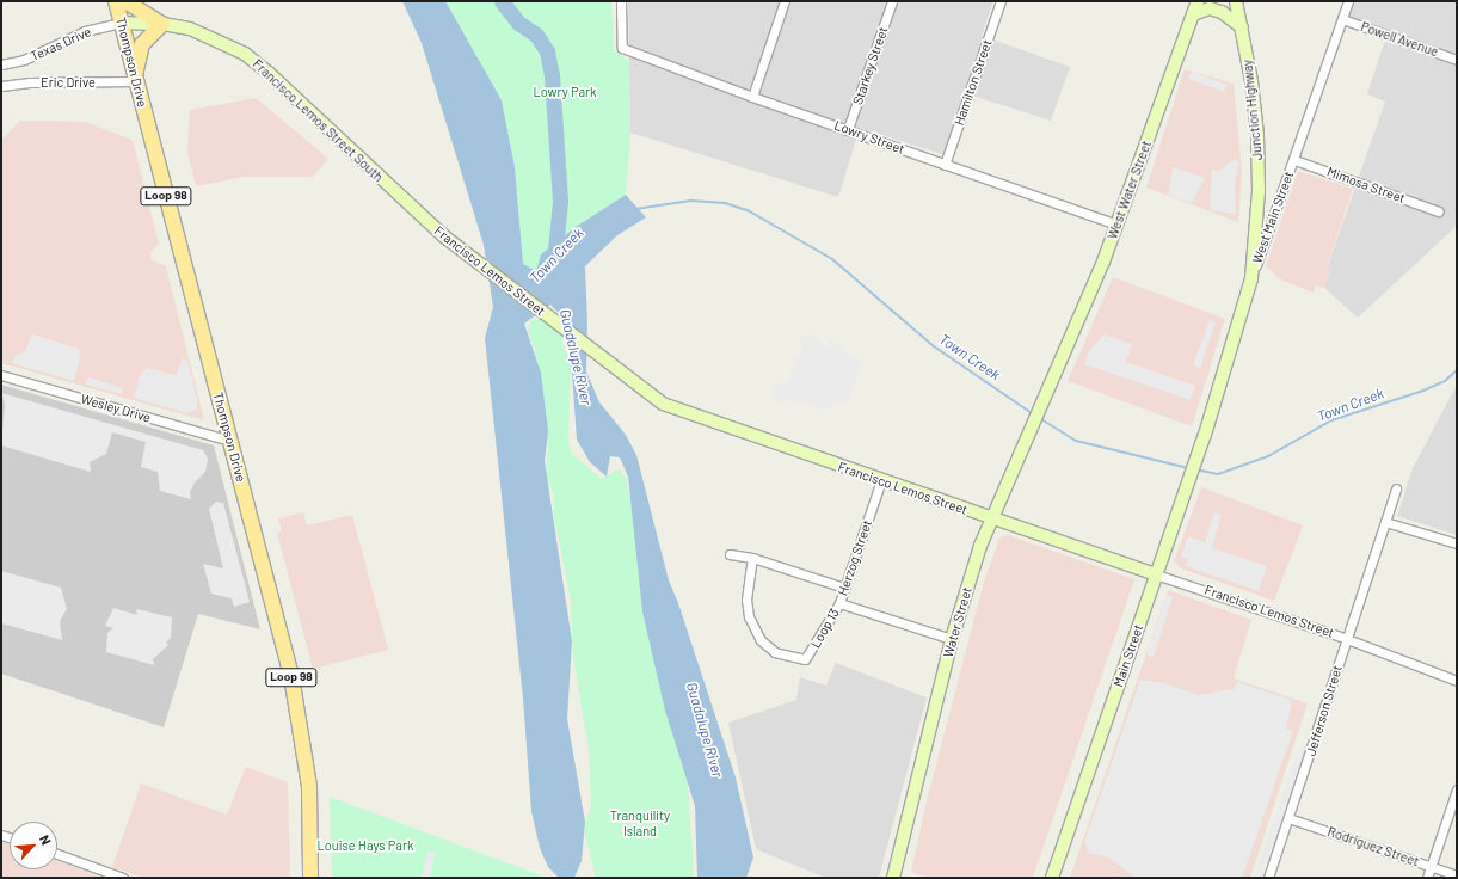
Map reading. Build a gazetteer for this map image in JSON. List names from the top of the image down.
{
  "streets": {
    "main road": ["Thompson Drive", "Loop 98"],
    "street": [
      "Powell Avenue",
      "Texas Drive",
      "Starkey Street",
      "Eric Drive",
      "Hamilton Street",
      "Junction Highway",
      "Francisco Lemos Street South",
      "Lowry Street",
      "Mimosa Street",
      "West Water Street",
      "West Main Street",
      "Francisco Lemos Street",
      "Wesley Drive",
      "Herzog Street",
      "Water Street",
      "Loop 13",
      "Main Street",
      "Jefferson Street",
      "Rodriguez Street"
    ]
  },
  "crossings": [
    ["Powell Avenue", "West Main Street"],
    ["Texas Drive", "Thompson Drive"],
    ["Texas Drive", "Francisco Lemos Street South"],
    ["Thompson Drive", "Eric Drive"],
    ["Thompson Drive", "Francisco Lemos Street South"],
    ["Thompson Drive", "Wesley Drive"],
    ["Starkey Street", "Lowry Street"],
    ["Hamilton Street", "Lowry Street"],
    ["Junction Highway", "West Main Street"],
    ["Francisco Lemos Street South", "Francisco Lemos Street"],
    ["Lowry Street", "West Water Street"],
    ["Mimosa Street", "West Main Street"],
    ["West Water Street", "Water Street"],
    ["West Main Street", "Main Street"],
    ["Francisco Lemos Street", "Herzog Street"],
    ["Francisco Lemos Street", "Water Street"],
    ["Francisco Lemos Street", "Main Street"],
    ["Francisco Lemos Street", "Jefferson Street"],
    ["Herzog Street", "Water Street"],
    ["Herzog Street", "Loop 13"],
    ["Jefferson Street", "Rodriguez Street"]
  ],
  "water": ["Town Creek", "Guadalupe River"],
  "parks": ["Lowry Park", "Tranquility Island", "Louise Hays Park"],
  "north": "top right"
}
